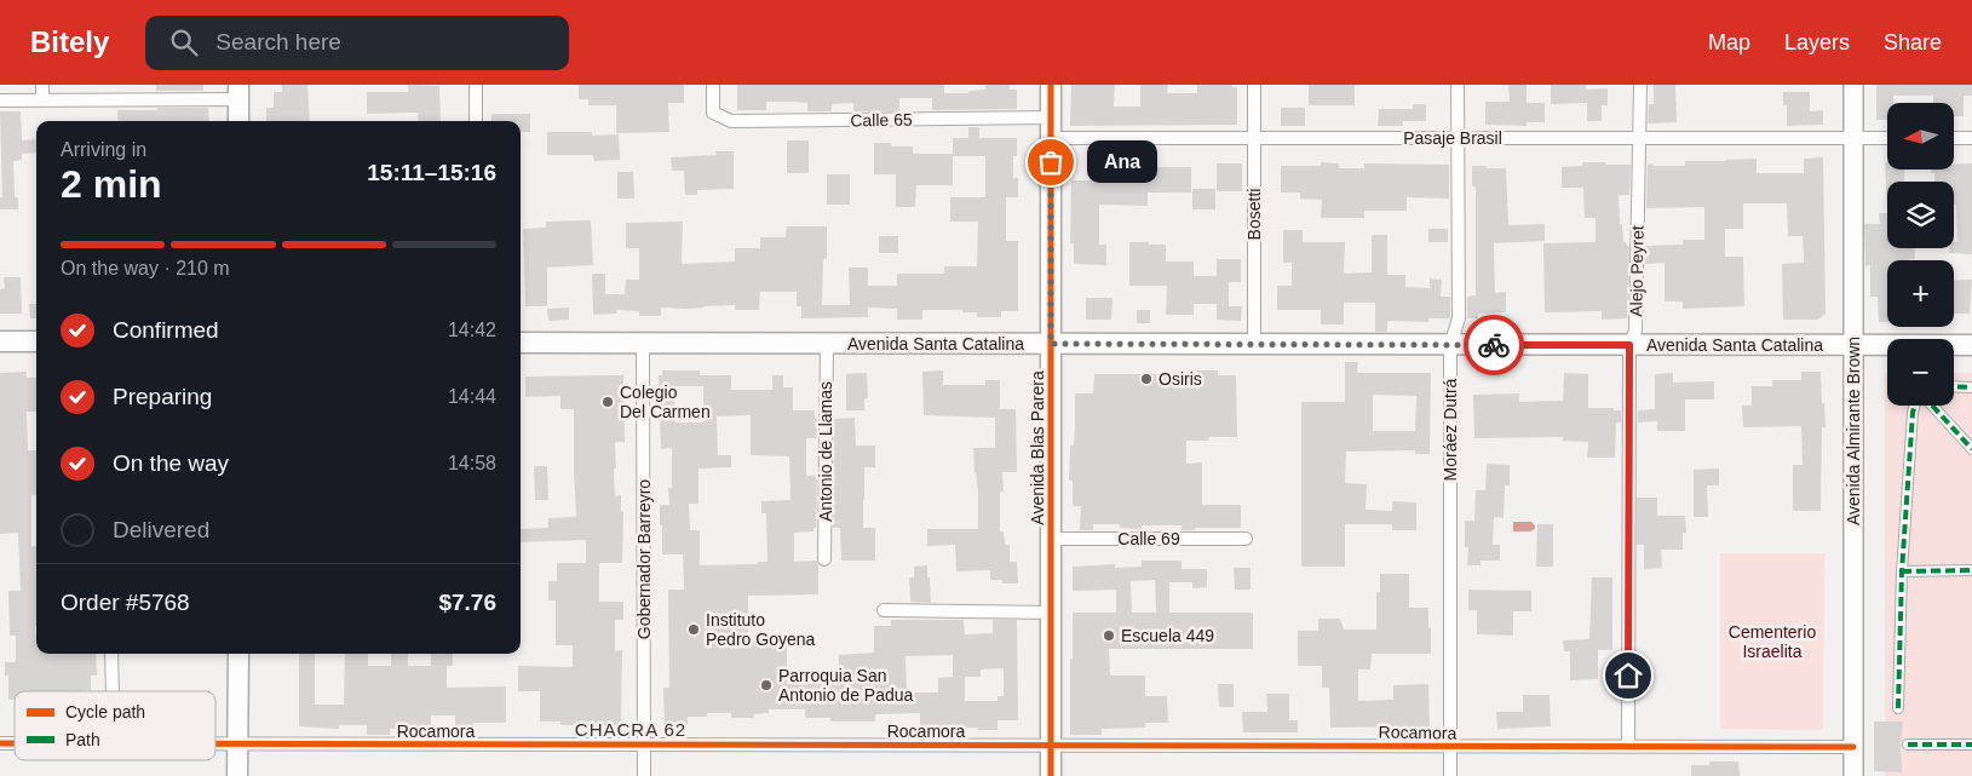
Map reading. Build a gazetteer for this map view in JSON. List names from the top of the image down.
{
  "streets": {
    "main road": ["Avenida Santa Catalina", "Avenida Almirante Brown", "Avenida Blas Parera"],
    "street": [
      "Calle 65",
      "Pasaje Brasil",
      "Bosetti",
      "Alejo Peyret",
      "Moráez Dutrá",
      "Antonio de Llamas",
      "Calle 69",
      "Gobernador Barreyro",
      "Rocamora"
    ]
  },
  "crossings": [
    ["Calle 65", "Avenida Blas Parera"],
    ["Pasaje Brasil", "Bosetti"],
    ["Pasaje Brasil", "Alejo Peyret"],
    ["Pasaje Brasil", "Moráez Dutrá"],
    ["Pasaje Brasil", "Avenida Almirante Brown"],
    ["Pasaje Brasil", "Avenida Blas Parera"],
    ["Bosetti", "Avenida Santa Catalina"],
    ["Alejo Peyret", "Avenida Santa Catalina"],
    ["Alejo Peyret", "Rocamora"],
    ["Avenida Santa Catalina", "Moráez Dutrá"],
    ["Avenida Santa Catalina", "Avenida Almirante Brown"],
    ["Avenida Santa Catalina", "Avenida Blas Parera"],
    ["Avenida Santa Catalina", "Antonio de Llamas"],
    ["Avenida Santa Catalina", "Gobernador Barreyro"],
    ["Moráez Dutrá", "Rocamora"],
    ["Avenida Almirante Brown", "Rocamora"],
    ["Avenida Blas Parera", "Calle 69"],
    ["Avenida Blas Parera", "Rocamora"],
    ["Gobernador Barreyro", "Rocamora"]
  ],
  "districts": ["CHACRA 62"],
  "parks": ["Cementerio Israelita"],
  "places": [
    "Ana",
    "Osiris",
    "Colegio Del Carmen",
    "Instituto Pedro Goyena",
    "Escuela 449",
    "Parroquia San Antonio de Padua"
  ],
  "legend": ["Cycle path", "Path"],
  "north": "left",
  "page": {
    "header": "Bitely",
    "search": "Search here",
    "nav": ["Map", "Layers", "Share"],
    "map_buttons": ["+", "−"],
    "heading": ["2 min", "Arriving in", "15:11–15:16"],
    "panel": ["Order #5768", "$7.76"],
    "bubble": "Ana",
    "bar": "On the way · 210 m",
    "list": [
      ["Confirmed", "14:42"],
      ["Preparing", "14:44"],
      ["On the way", "14:58"],
      "Delivered"
    ]
  }
}
